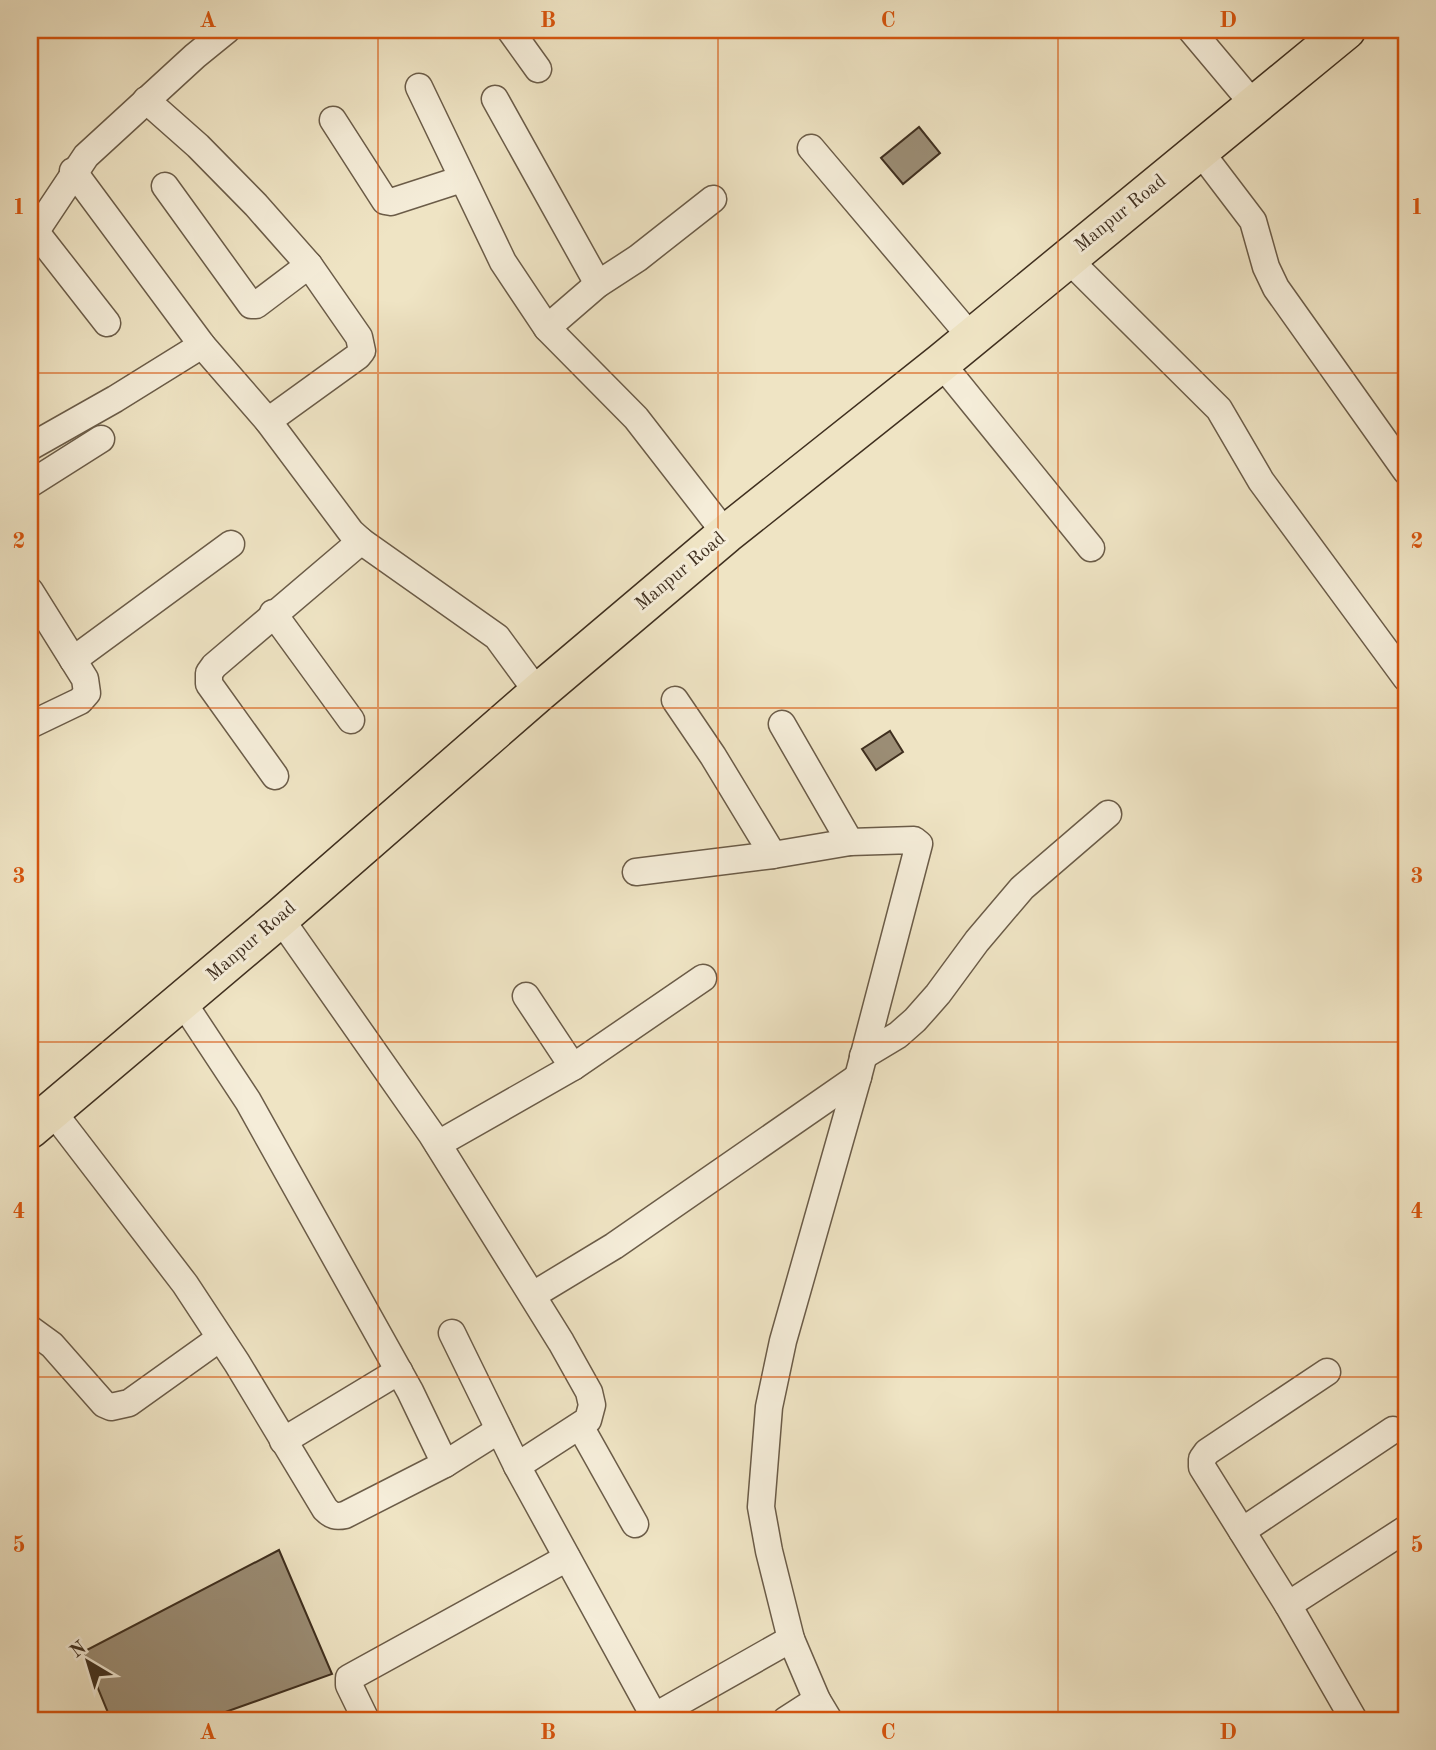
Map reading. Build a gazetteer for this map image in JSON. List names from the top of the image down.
{
  "streets": {
    "highway": ["Manpur Road"]
  },
  "north": "top left",
  "grid": {
    "columns": [
      "A",
      "B",
      "C",
      "D"
    ],
    "rows": [
      "1",
      "2",
      "3",
      "4",
      "5"
    ]
  }
}
